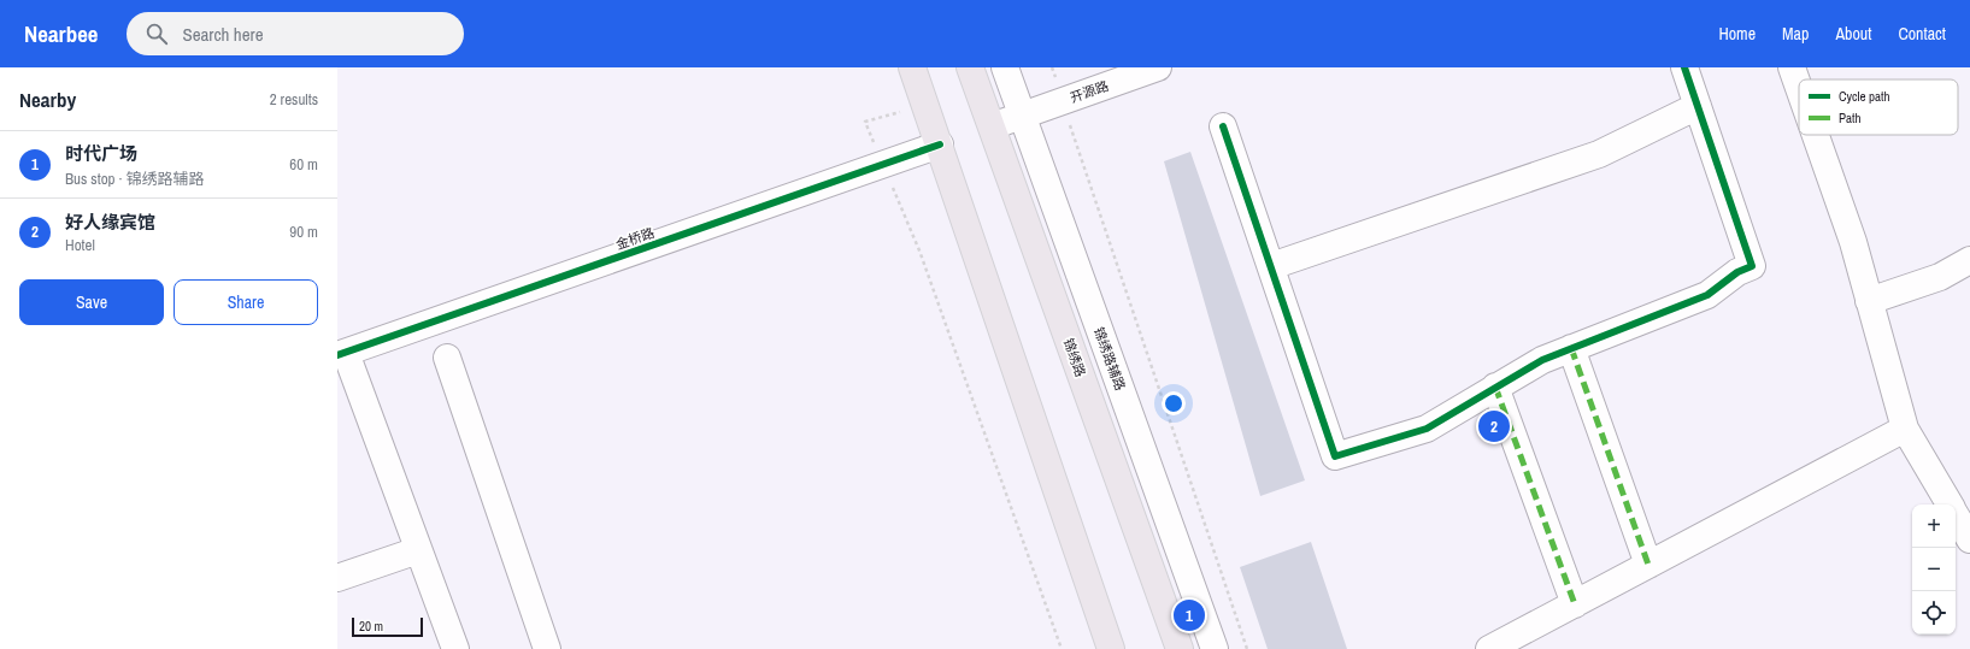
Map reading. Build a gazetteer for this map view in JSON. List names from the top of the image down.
{
  "streets": {
    "main road": ["锦绣路"],
    "street": ["开源路", "金桥路", "锦绣路辅路"]
  },
  "crossings": [
    ["开源路", "锦绣路"],
    ["开源路", "锦绣路辅路"]
  ],
  "legend": ["Cycle path", "Path"],
  "scale_bar": "20 m",
  "page": {
    "header": "Nearbee",
    "search": "Search here",
    "nav": [
      "Home",
      "Map",
      "About",
      "Contact"
    ],
    "heading": ["Nearby", "2 results"],
    "list": [
      {
        "mark": "1",
        "name": "时代广场",
        "note": "Bus stop · 锦绣路辅路",
        "value": "60 m"
      },
      {
        "mark": "2",
        "name": "好人缘宾馆",
        "note": "Hotel",
        "value": "90 m"
      }
    ],
    "buttons": ["Save", "Share"],
    "pins": ["2", "1"],
    "map_buttons": ["+", "−"],
    "scale": "20 m"
  }
}
